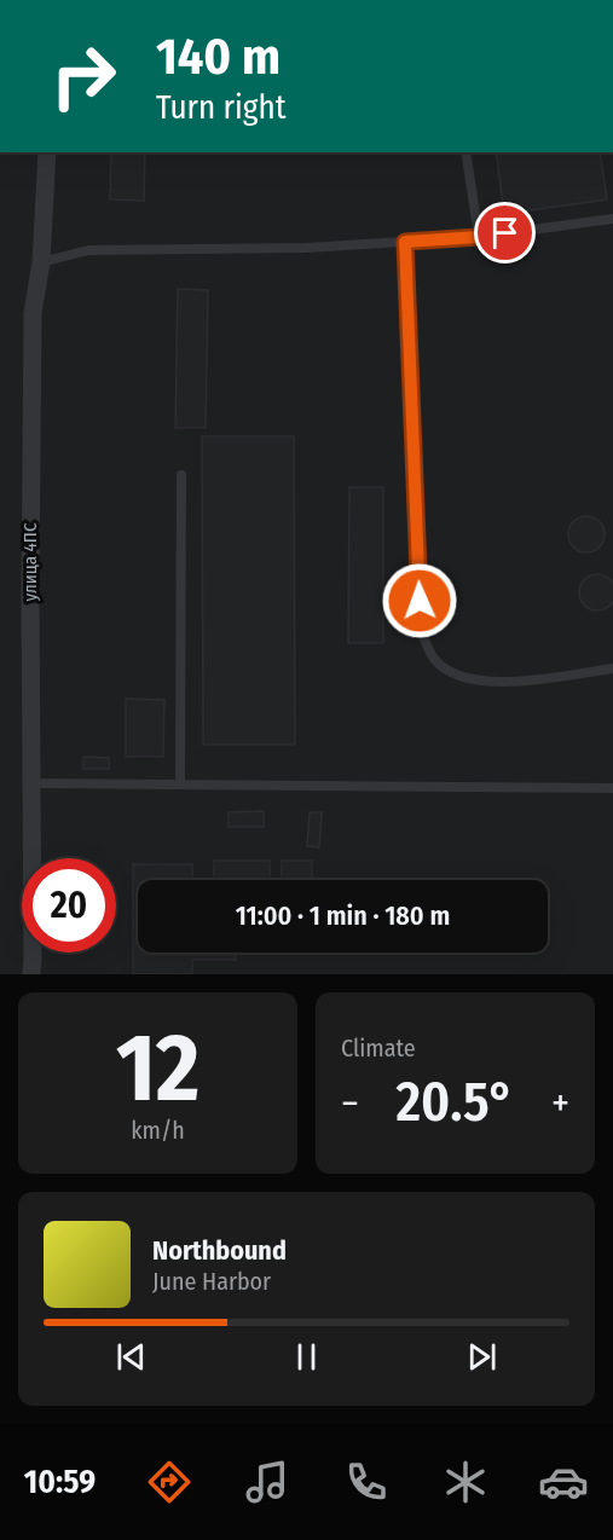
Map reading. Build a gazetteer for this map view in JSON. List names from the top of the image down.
{
  "streets": {
    "street": ["улица 4ПС"]
  },
  "page": {
    "turn": ["140 m", "Turn right"],
    "limit": "20",
    "trip": "11:00 · 1 min · 180 m",
    "tile": [
      ["12", "km/h"],
      "Climate"
    ],
    "heat": ["−", "20.5°", "+"],
    "song": ["Northbound", "June Harbor"],
    "tabs": "10:59"
  }
}
